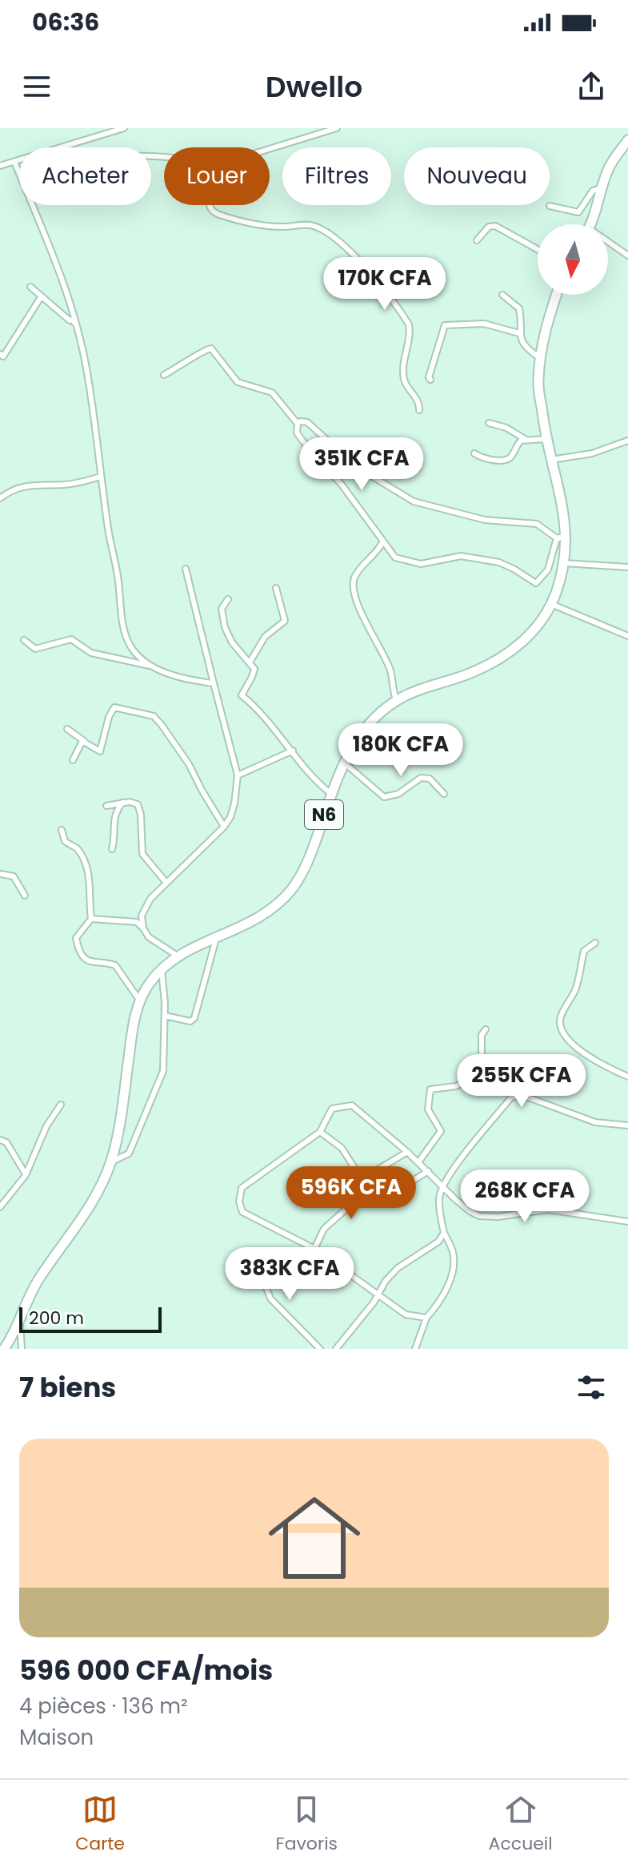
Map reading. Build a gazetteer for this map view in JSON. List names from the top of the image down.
{
  "streets": {
    "highway": ["N6"]
  },
  "scale_bar": "200 m",
  "north": "bottom",
  "page": {
    "status": "06:36",
    "header": "Dwello",
    "chip": [
      "Acheter",
      "Louer",
      "Filtres",
      "Nouveau"
    ],
    "price": [
      "170K CFA",
      "351K CFA",
      "180K CFA",
      "255K CFA",
      "596K CFA",
      "268K CFA",
      "383K CFA"
    ],
    "scale": "200 m",
    "heading": "7 biens",
    "list": [
      {
        "name": "596 000 CFA/mois",
        "note": "4 pièces · 136 m² · Maison"
      }
    ],
    "tabs": ["Carte", "Favoris", "Accueil"]
  }
}
